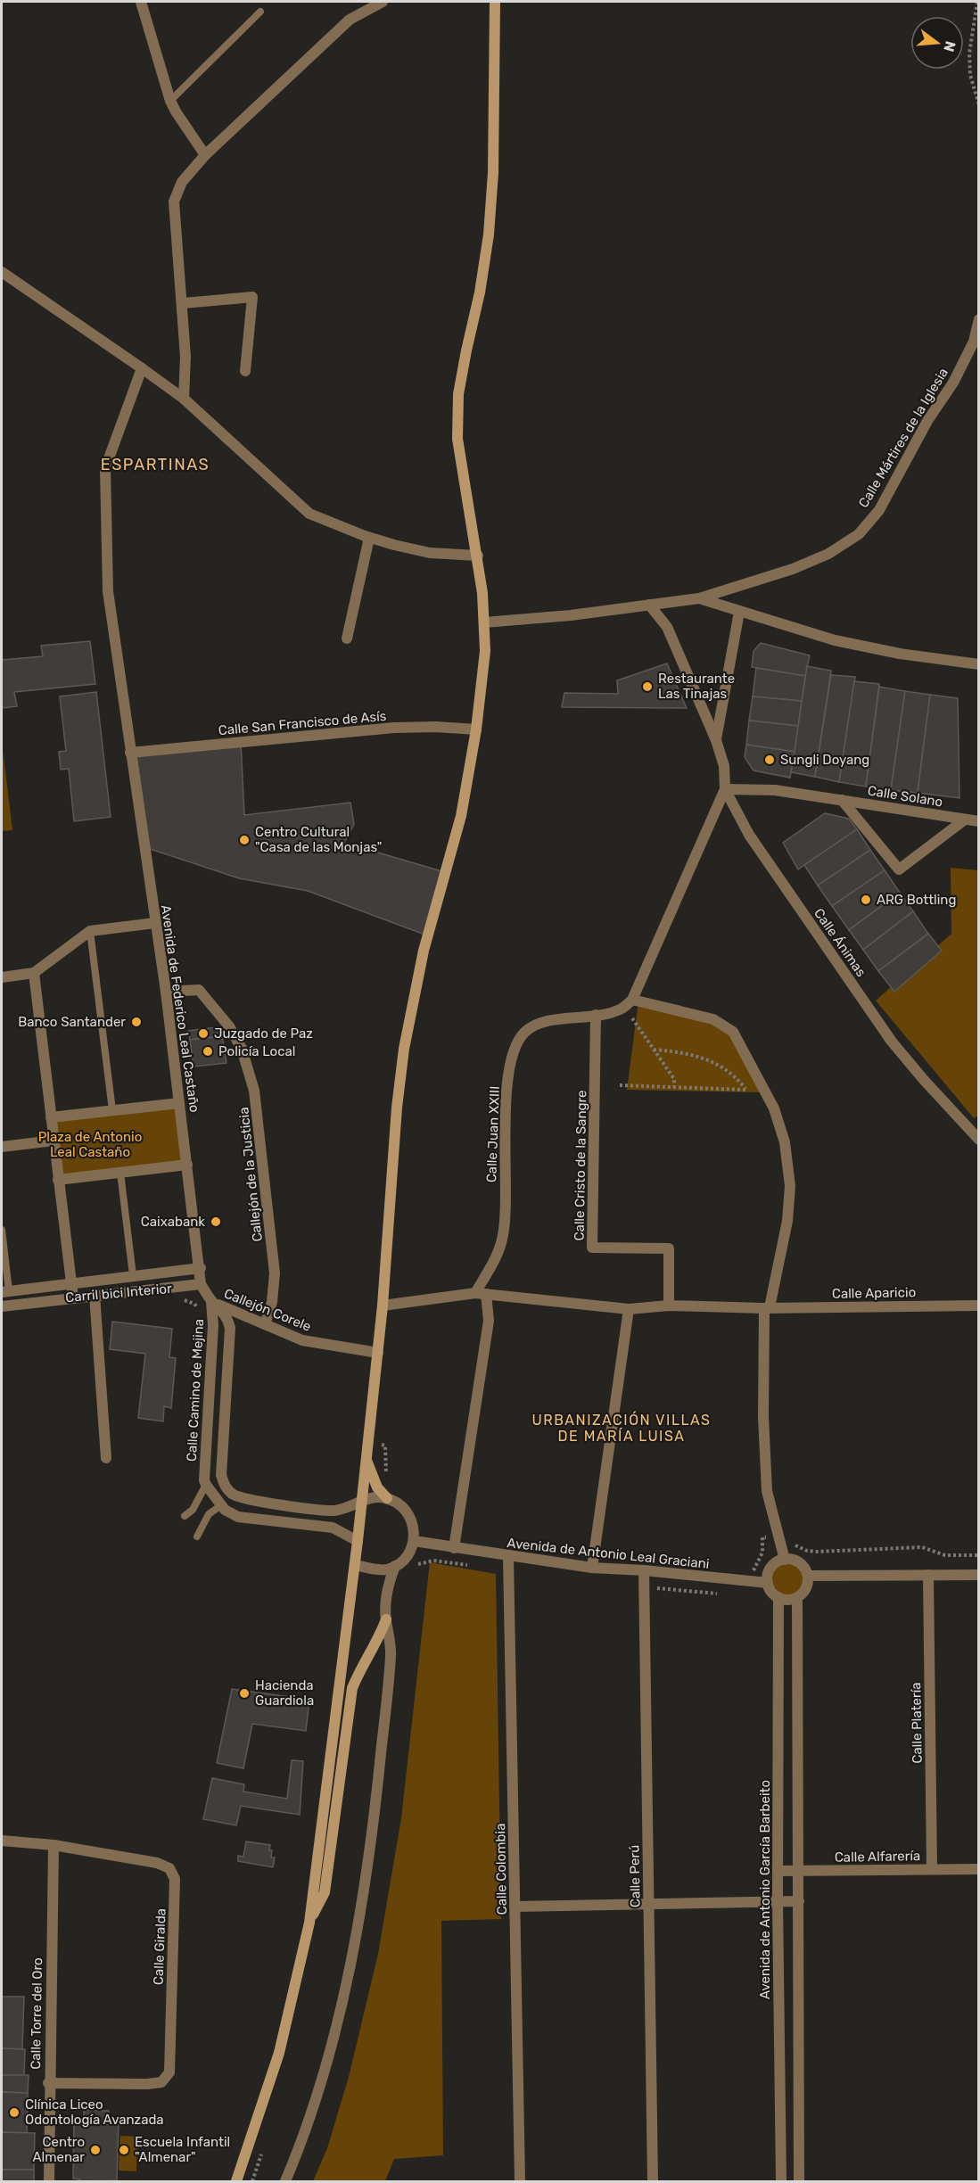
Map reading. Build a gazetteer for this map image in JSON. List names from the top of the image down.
{
  "streets": {
    "street": [
      "Calle Mártires de la Iglesia",
      "Calle San Francisco de Asís",
      "Calle Solano",
      "Calle Ánimas",
      "Avenida de Federico Leal Castaño",
      "Calle Juan XXIII",
      "Calle Cristo de la Sangre",
      "Callejón de la Justicia",
      "Calle Aparicio",
      "Callejón Corele",
      "Calle Camino de Mejina",
      "Avenida de Antonio Leal Graciani",
      "Calle Platería",
      "Calle Alfarería",
      "Calle Colombia",
      "Calle Perú",
      "Avenida de Antonio García Barbeito",
      "Calle Giralda",
      "Calle Torre del Oro"
    ],
    "path": ["Carril bici Interior"]
  },
  "crossings": [
    ["Calle Mártires de la Iglesia", "Calle Ánimas"],
    ["Calle San Francisco de Asís", "Avenida de Federico Leal Castaño"],
    ["Calle Solano", "Calle Ánimas"],
    ["Avenida de Federico Leal Castaño", "Callejón de la Justicia"],
    ["Calle Juan XXIII", "Calle Cristo de la Sangre"],
    ["Calle Juan XXIII", "Calle Aparicio"],
    ["Calle Cristo de la Sangre", "Calle Aparicio"],
    ["Callejón de la Justicia", "Callejón Corele"],
    ["Callejón Corele", "Calle Camino de Mejina"],
    ["Avenida de Antonio Leal Graciani", "Calle Colombia"],
    ["Avenida de Antonio Leal Graciani", "Calle Perú"],
    ["Avenida de Antonio Leal Graciani", "Avenida de Antonio García Barbeito"],
    ["Calle Platería", "Calle Alfarería"],
    ["Calle Alfarería", "Avenida de Antonio García Barbeito"],
    ["Calle Giralda", "Calle Torre del Oro"]
  ],
  "districts": ["ESPARTINAS", "URBANIZACIÓN VILLAS DE MARÍA LUISA"],
  "parks": ["Plaza de Antonio Leal Castaño"],
  "places": [
    "Restaurante Las Tinajas",
    "Sungli Doyang",
    "Centro Cultural \"Casa de las Monjas\"",
    "ARG Bottling",
    "Banco Santander",
    "Juzgado de Paz",
    "Policía Local",
    "Caixabank",
    "Hacienda Guardiola",
    "Clínica Liceo Odontología Avanzada",
    "Centro Almenar",
    "Escuela Infantil \"Almenar\""
  ],
  "north": "right"
}
